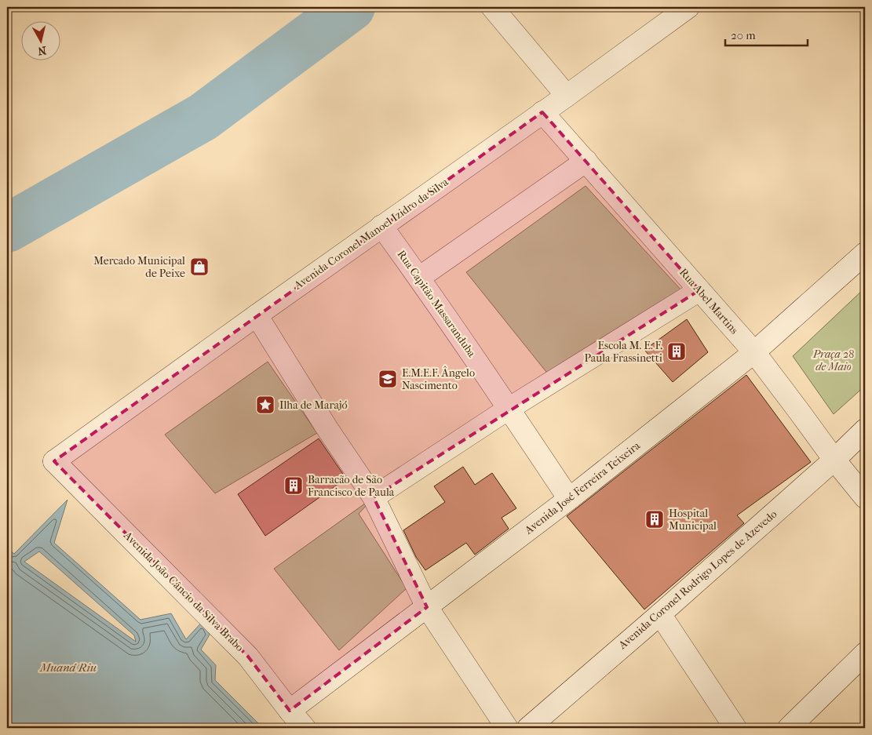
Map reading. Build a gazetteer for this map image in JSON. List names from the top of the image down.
{
  "streets": {
    "street": [
      "Avenida Coronel Manoel Izidro da Silva",
      "Rua Abel Martins",
      "Rua Capitão Massaranduba",
      "Avenida José Ferreira Teixeira",
      "Avenida Coronel Rodrigo Lopes de Azevedo"
    ]
  },
  "crossings": [
    ["Avenida Coronel Manoel Izidro da Silva", "Rua Abel Martins"],
    ["Avenida Coronel Manoel Izidro da Silva", "Rua Capitão Massaranduba"],
    ["Avenida Coronel Manoel Izidro da Silva", "Avenida José Ferreira Teixeira"],
    ["Rua Abel Martins", "Avenida José Ferreira Teixeira"],
    ["Rua Abel Martins", "Avenida Coronel Rodrigo Lopes de Azevedo"],
    ["Rua Capitão Massaranduba", "Avenida José Ferreira Teixeira"]
  ],
  "water": ["Muaná Riu"],
  "parks": ["Praça 28 de Maio"],
  "places": {
    "shop": ["Mercado Municipal de Peixe"],
    "building": ["Escola M. E. F. Paula Frassinetti", "Barracão de São Francisco de Paula", "Hospital Municipal"],
    "school or university": ["E.M.E.F. Ângelo Nascimento"],
    "place": ["Ilha de Marajó"]
  },
  "scale_bar": "20 m",
  "north": "bottom"
}
